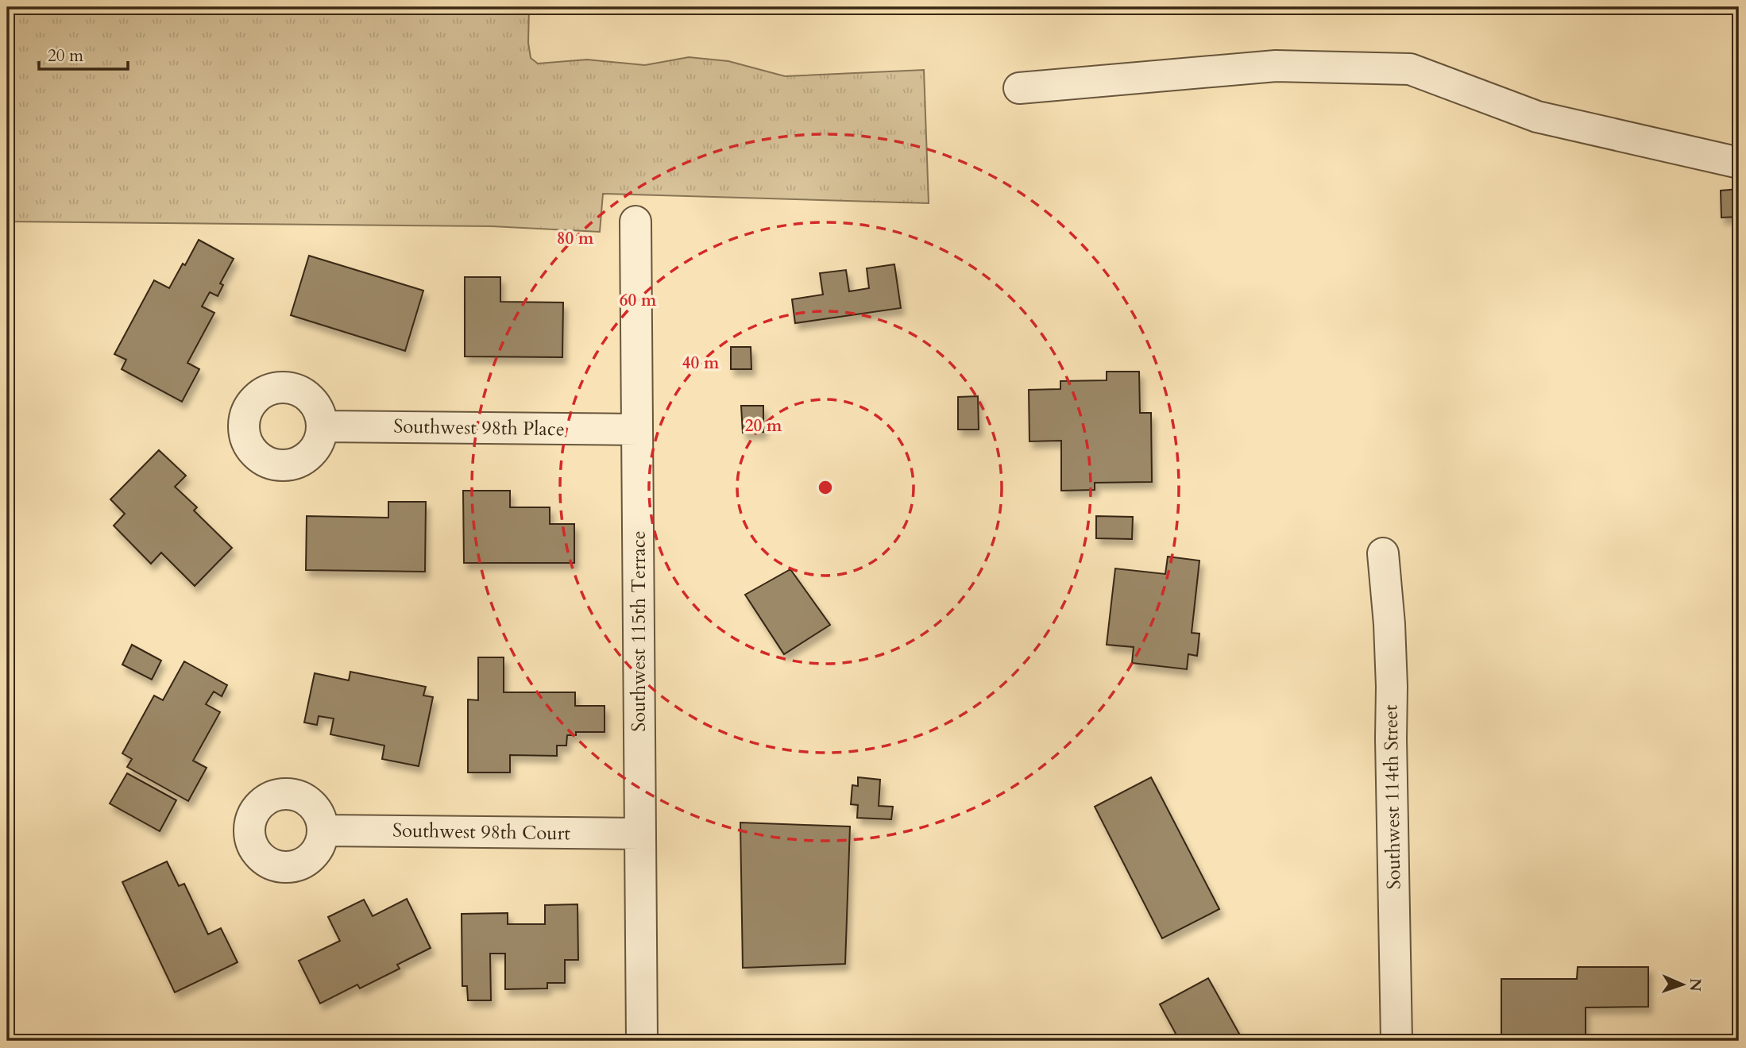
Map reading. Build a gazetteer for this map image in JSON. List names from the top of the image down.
{
  "streets": {
    "street": [
      "Southwest 98th Place",
      "Southwest 115th Terrace",
      "Southwest 114th Street",
      "Southwest 98th Court"
    ]
  },
  "crossings": [
    ["Southwest 98th Place", "Southwest 115th Terrace"],
    ["Southwest 115th Terrace", "Southwest 98th Court"]
  ],
  "scale_bar": "20 m",
  "north": "right",
  "rings": [
    "80 m",
    "60 m",
    "40 m",
    "20 m"
  ]
}
